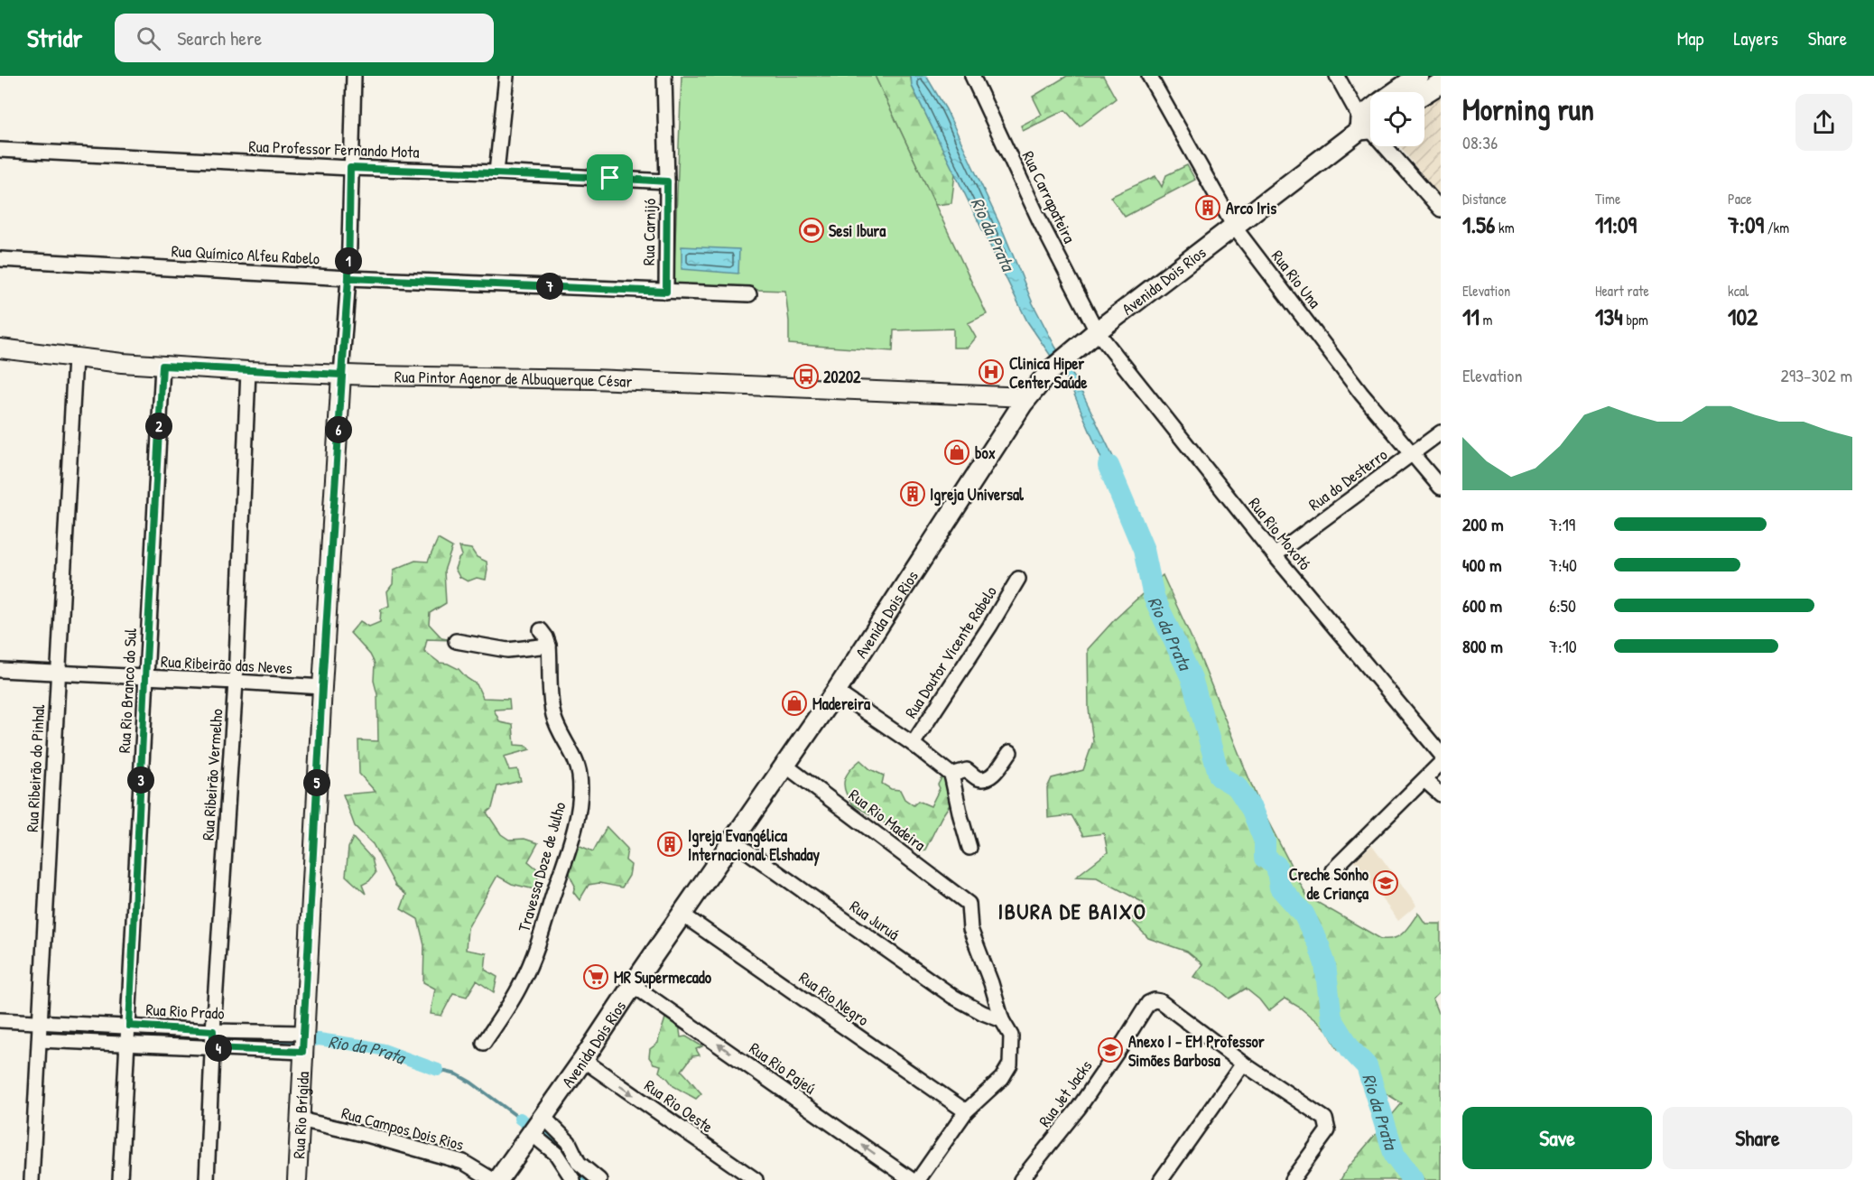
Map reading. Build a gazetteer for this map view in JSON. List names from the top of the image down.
{
  "streets": {
    "main road": ["Avenida Dois Rios"],
    "street": [
      "Rua Professor Fernando Mota",
      "Rua Carrapateira",
      "Rua Carnijó",
      "Rua Químico Alfeu Rabelo",
      "Rua Rio Una",
      "Rua Pintor Agenor de Albuquerque César",
      "Rua do Desterro",
      "Rua Rio Moxotó",
      "Rua Doutor Vicente Rabelo",
      "Rua Ribeirão das Neves",
      "Rua Rio Branco do Sul",
      "Rua Ribeirão do Pinhal",
      "Rua Ribeirão Vermelho",
      "Rua Rio Madeira",
      "Travessa Doze de Julho",
      "Rua Juruá",
      "Rua Rio Negro",
      "Rua Rio Pajeú",
      "Rua Jet Jacks",
      "Rua Rio Oeste",
      "Rua Rio Brígida",
      "Rua Campos Dois Rios"
    ]
  },
  "crossings": [
    ["Rua Professor Fernando Mota", "Rua Carnijó"],
    ["Rua Professor Fernando Mota", "Rua Rio Brígida"],
    ["Rua Carrapateira", "Avenida Dois Rios"],
    ["Rua Carrapateira", "Rua Rio Moxotó"],
    ["Rua Carnijó", "Rua Químico Alfeu Rabelo"],
    ["Rua Químico Alfeu Rabelo", "Rua Rio Brígida"],
    ["Rua Rio Una", "Avenida Dois Rios"],
    ["Rua Rio Una", "Rua do Desterro"],
    ["Avenida Dois Rios", "Rua Pintor Agenor de Albuquerque César"],
    ["Avenida Dois Rios", "Rua Rio Moxotó"],
    ["Avenida Dois Rios", "Rua Rio Madeira"],
    ["Avenida Dois Rios", "Rua Juruá"],
    ["Avenida Dois Rios", "Rua Rio Negro"],
    ["Avenida Dois Rios", "Rua Rio Pajeú"],
    ["Avenida Dois Rios", "Rua Rio Oeste"],
    ["Rua Pintor Agenor de Albuquerque César", "Rua Rio Branco do Sul"],
    ["Rua Pintor Agenor de Albuquerque César", "Rua Ribeirão do Pinhal"],
    ["Rua Pintor Agenor de Albuquerque César", "Rua Ribeirão Vermelho"],
    ["Rua Pintor Agenor de Albuquerque César", "Rua Rio Brígida"],
    ["Rua do Desterro", "Rua Rio Moxotó"],
    ["Rua Ribeirão das Neves", "Rua Rio Branco do Sul"],
    ["Rua Ribeirão das Neves", "Rua Ribeirão do Pinhal"],
    ["Rua Ribeirão das Neves", "Rua Ribeirão Vermelho"],
    ["Rua Ribeirão das Neves", "Rua Rio Brígida"],
    ["Rua Rio Madeira", "Rua Juruá"],
    ["Rua Rio Brígida", "Rua Campos Dois Rios"]
  ],
  "one_way": ["Rua Rio Pajeú"],
  "districts": ["IBURA DE BAIXO"],
  "water": ["Rio da Prata"],
  "places": {
    "building": ["Arco Iris", "Igreja Universal", "Igreja Evangélica Internacional Elshaday"],
    "sports": ["Sesi Ibura"],
    "hospital": ["Clinica Hiper Center Saúde"],
    "bus stop": ["20202"],
    "shop": ["box", "Madereira"],
    "school or university": ["Creche Sonho de Criança", "Anexo I - EM Professor Simões Barbosa"],
    "supermarket": ["MR Supermecado"]
  },
  "page": {
    "header": "Stridr",
    "search": "Search here",
    "nav": ["Map", "Layers", "Share"],
    "heading": ["Morning run", "08:36"],
    "stats": [
      ["Distance", "1.56 km"],
      ["Time", "11:09"],
      ["Pace", "7:09 /km"],
      ["Elevation", "11 m"],
      ["Heart rate", "134 bpm"],
      ["kcal", "102"]
    ],
    "pins": [
      "1",
      "7",
      "2",
      "6",
      "3",
      "5",
      "4"
    ],
    "chart": ["Elevation", "293–302 m"],
    "list": [
      {
        "name": "200 m",
        "note": "7:19"
      },
      {
        "name": "400 m",
        "note": "7:40"
      },
      {
        "name": "600 m",
        "note": "6:50"
      },
      {
        "name": "800 m",
        "note": "7:10"
      }
    ],
    "buttons": ["Save", "Share"]
  }
}
